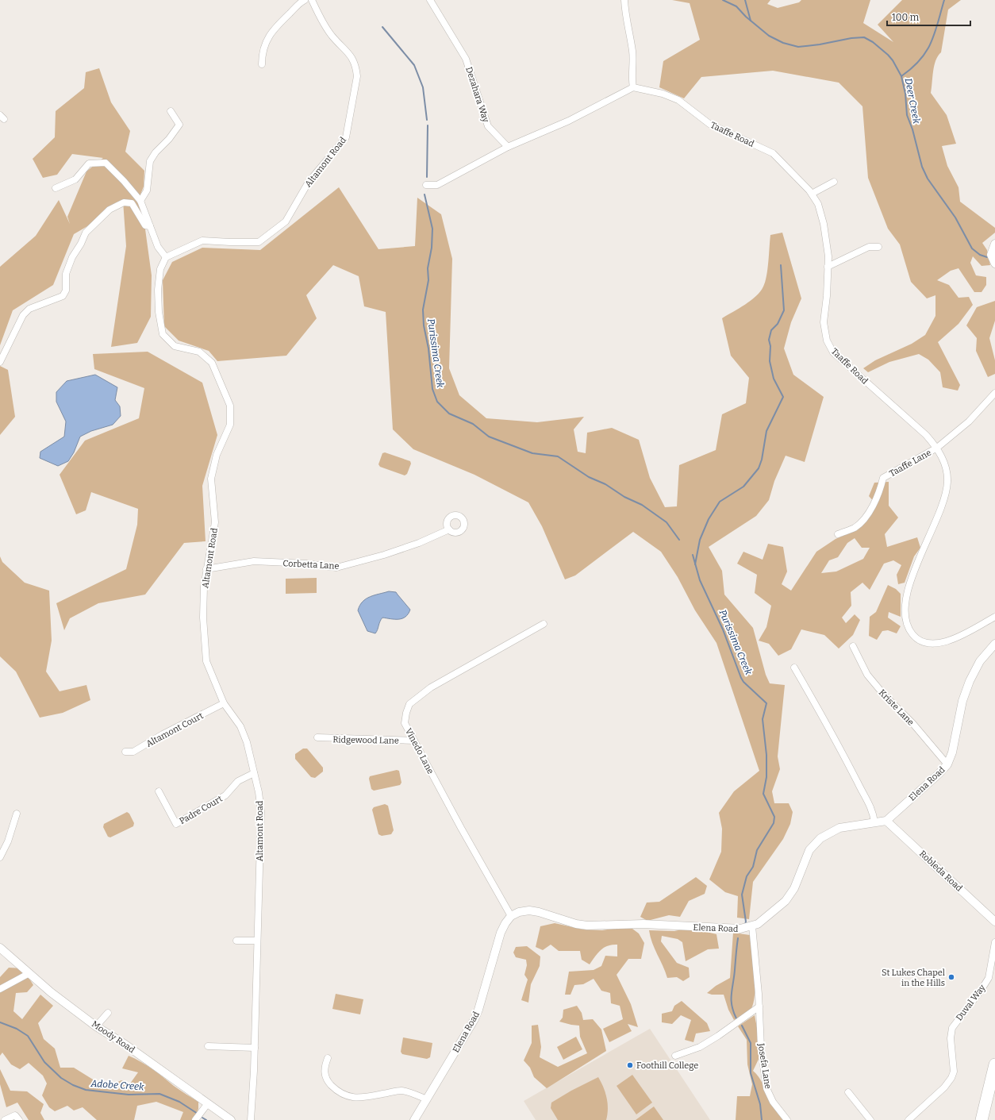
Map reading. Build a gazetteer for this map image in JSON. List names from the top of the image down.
{
  "streets": {
    "street": [
      "Dezahara Way",
      "Taaffe Road",
      "Altamont Road",
      "Taaffe Lane",
      "Corbetta Lane",
      "Kriste Lane",
      "Altamont Court",
      "Ridgewood Lane",
      "Vinedo Lane",
      "Elena Road",
      "Padre Court",
      "Robleda Road",
      "Duval Way",
      "Moody Road",
      "Josefa Lane"
    ]
  },
  "crossings": [
    ["Taaffe Road", "Taaffe Lane"],
    ["Altamont Road", "Corbetta Lane"],
    ["Altamont Road", "Altamont Court"],
    ["Altamont Road", "Padre Court"],
    ["Kriste Lane", "Elena Road"],
    ["Ridgewood Lane", "Vinedo Lane"],
    ["Vinedo Lane", "Elena Road"],
    ["Elena Road", "Robleda Road"],
    ["Elena Road", "Josefa Lane"]
  ],
  "water": ["Deer Creek", "Purissima Creek", "Adobe Creek"],
  "places": ["St Lukes Chapel in the Hills", "Foothill College"],
  "scale_bar": "100 m"
}
